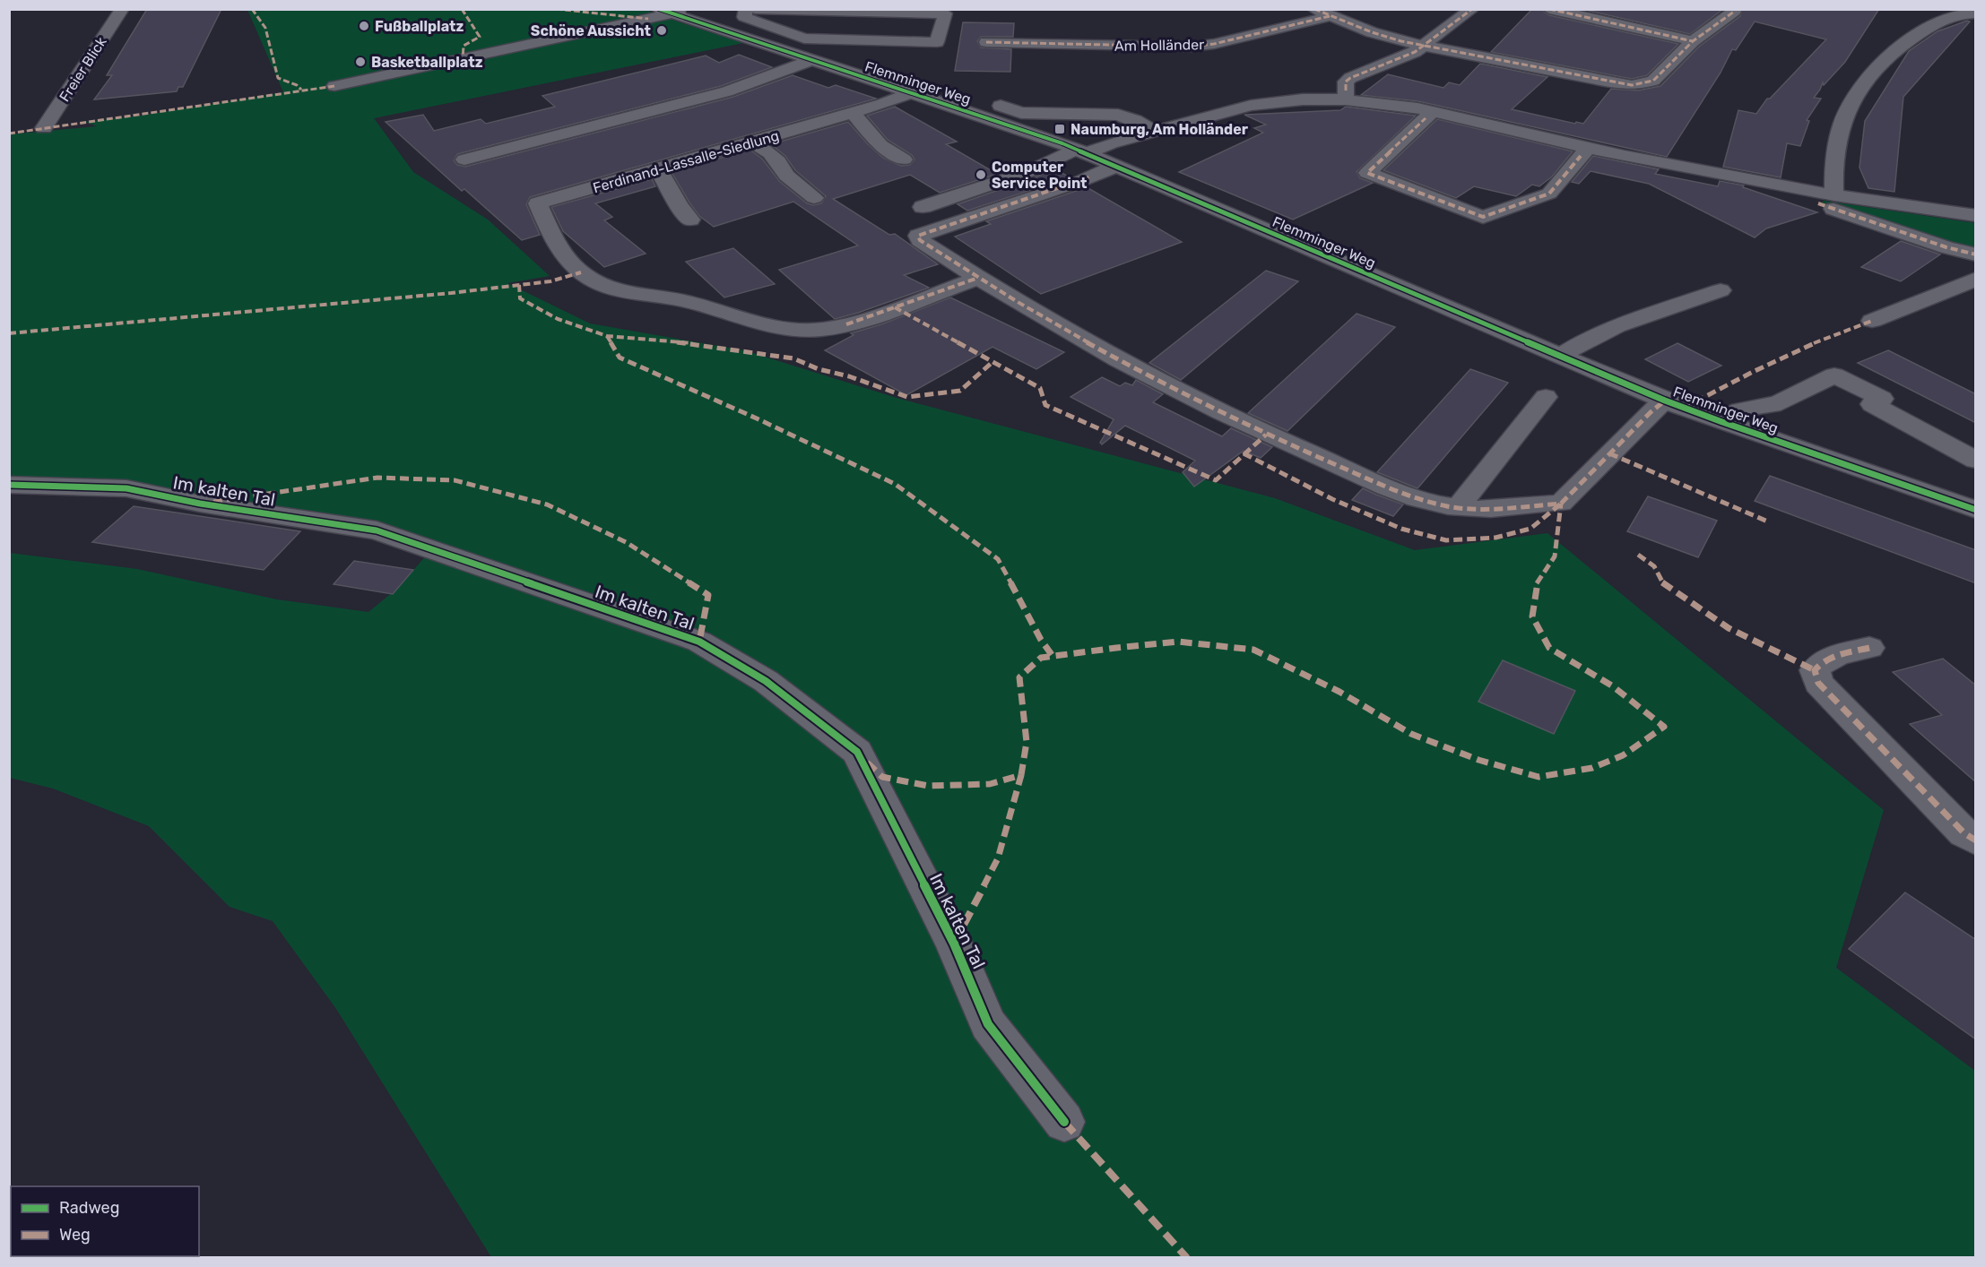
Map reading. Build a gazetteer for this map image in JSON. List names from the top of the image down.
{
  "streets": {
    "street": [
      "Am Holländer",
      "Freier Blick",
      "Flemminger Weg",
      "Ferdinand-Lassalle-Siedlung",
      "Im kalten Tal"
    ]
  },
  "crossings": [
    ["Flemminger Weg", "Ferdinand-Lassalle-Siedlung"]
  ],
  "places": {
    "other": [
      "Fußballplatz",
      "Schöne Aussicht",
      "Basketballplatz",
      "Computer Service Point"
    ],
    "transit": ["Naumburg, Am Holländer"]
  },
  "legend": ["Radweg", "Weg"]
}
